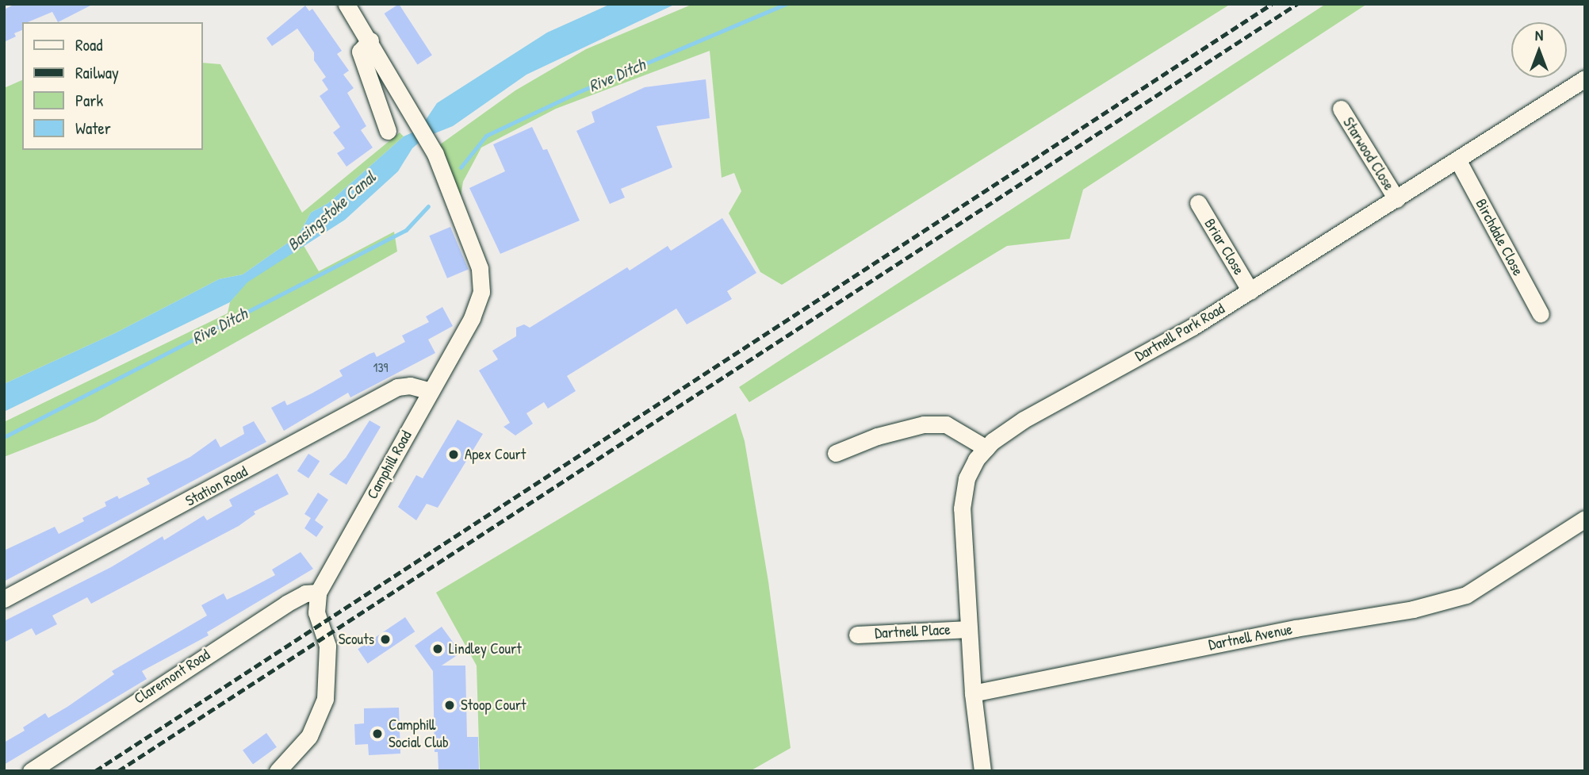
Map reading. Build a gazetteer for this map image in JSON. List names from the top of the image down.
{
  "streets": {
    "street": [
      "Starwood Close",
      "Birchdale Close",
      "Briar Close",
      "Dartnell Park Road",
      "Camphill Road",
      "Station Road",
      "Dartnell Place",
      "Dartnell Avenue",
      "Claremont Road"
    ]
  },
  "crossings": [
    ["Starwood Close", "Dartnell Park Road"],
    ["Birchdale Close", "Dartnell Park Road"],
    ["Briar Close", "Dartnell Park Road"],
    ["Dartnell Park Road", "Dartnell Place"],
    ["Dartnell Park Road", "Dartnell Avenue"],
    ["Camphill Road", "Station Road"],
    ["Camphill Road", "Claremont Road"]
  ],
  "water": ["Rive Ditch", "Basingstoke Canal"],
  "places": [
    "Apex Court",
    "Scouts",
    "Lindley Court",
    "Stoop Court",
    "Camphill Social Club"
  ],
  "house_numbers": ["139"],
  "legend": [
    "Road",
    "Railway",
    "Park",
    "Water"
  ],
  "north": "top"
}
